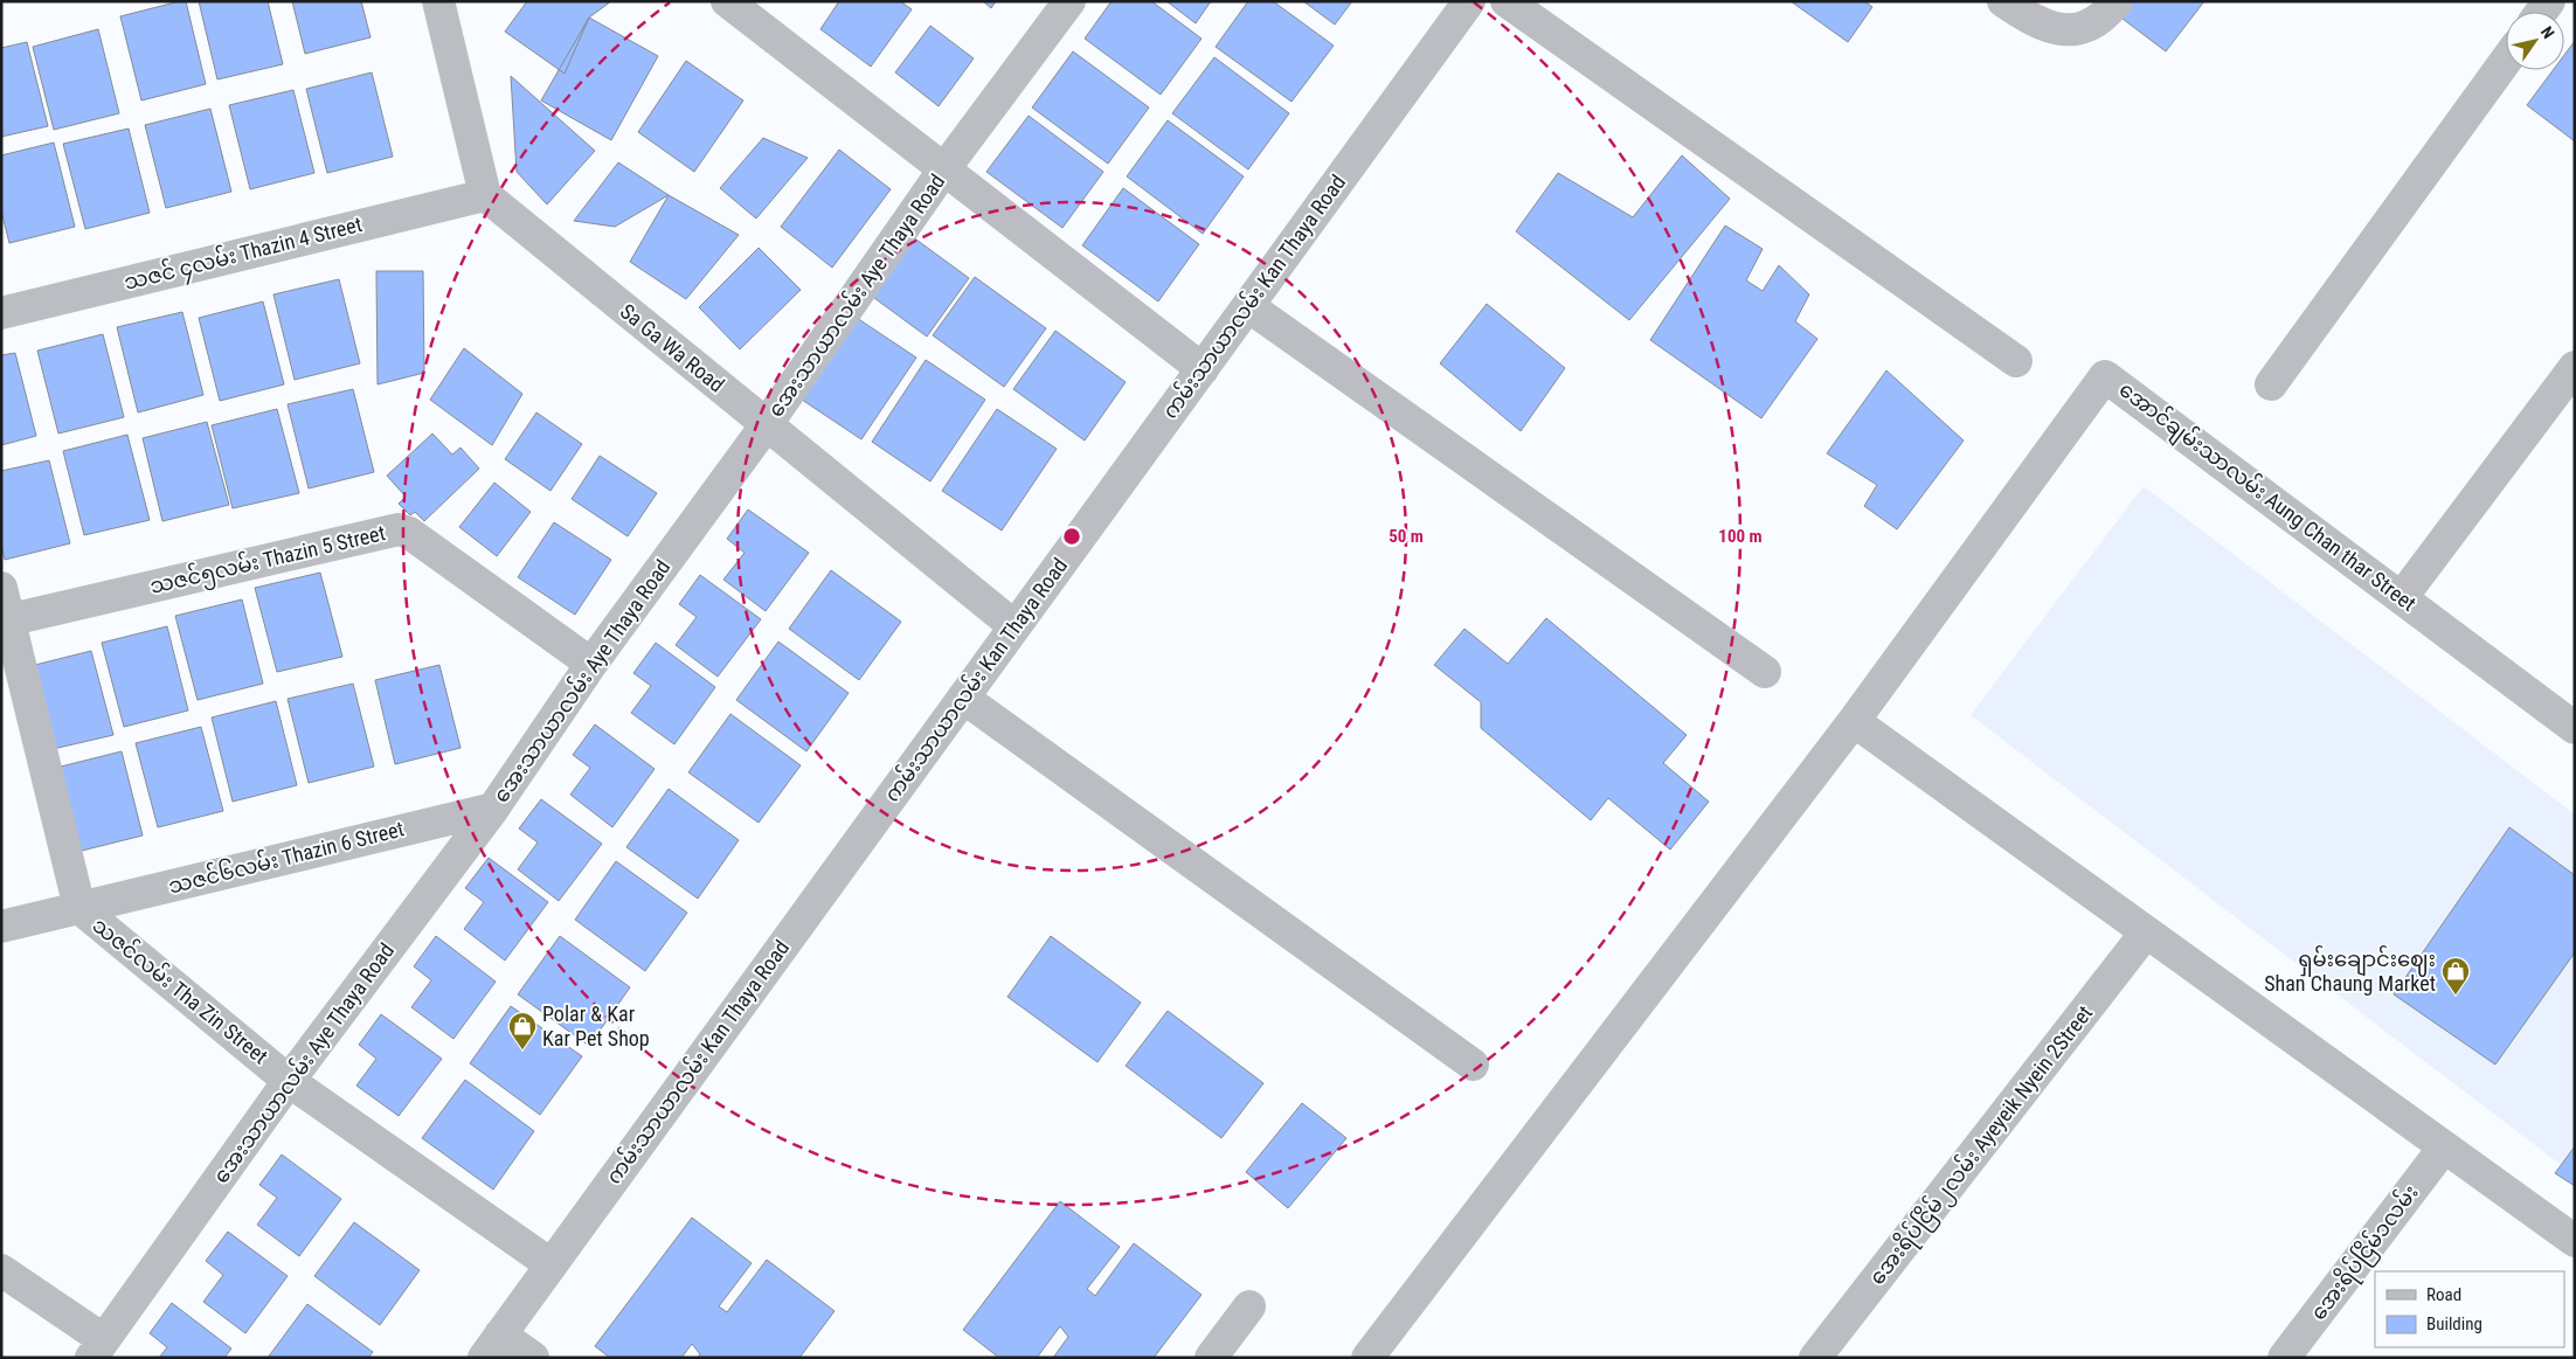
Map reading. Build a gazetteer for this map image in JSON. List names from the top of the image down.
{
  "streets": {
    "street": [
      "သဇင် ၄လမ်း Thazin 4 Street",
      "အေးသာယာလမ်း Aye Thaya Road",
      "ကမ်းသာယာလမ်း Kan Thaya Road",
      "Sa Ga Wa Road",
      "အောင်ချမ်းသာလမ်း Aung Chan thar Street",
      "သဇင်၅လမ်း Thazin 5 Street",
      "သဇင်၆လမ်း Thazin 6 Street",
      "သဇင်လမ်း Tha Zin Street",
      "အေးရိပ်ငြိမ်၂လမ်း Ayeyeik Nyein 2Street",
      "အေးရိပ်ငြိမ်၁လမ်း"
    ]
  },
  "crossings": [
    ["သဇင် ၄လမ်း Thazin 4 Street", "Sa Ga Wa Road"],
    ["အေးသာယာလမ်း Aye Thaya Road", "Sa Ga Wa Road"],
    ["အေးသာယာလမ်း Aye Thaya Road", "သဇင်၅လမ်း Thazin 5 Street"],
    ["အေးသာယာလမ်း Aye Thaya Road", "သဇင်၆လမ်း Thazin 6 Street"],
    ["အေးသာယာလမ်း Aye Thaya Road", "သဇင်လမ်း Tha Zin Street"],
    ["ကမ်းသာယာလမ်း Kan Thaya Road", "Sa Ga Wa Road"],
    ["ကမ်းသာယာလမ်း Kan Thaya Road", "သဇင်လမ်း Tha Zin Street"],
    ["သဇင်၅လမ်း Thazin 5 Street", "သဇင်လမ်း Tha Zin Street"],
    ["သဇင်၆လမ်း Thazin 6 Street", "သဇင်လမ်း Tha Zin Street"]
  ],
  "places": {
    "shop": ["ရှမ်းချောင်းဈေး Shan Chaung Market", "Polar & Kar Kar Pet Shop"]
  },
  "legend": ["Road", "Building"],
  "north": "top right",
  "rings": ["50 m", "100 m"]
}
